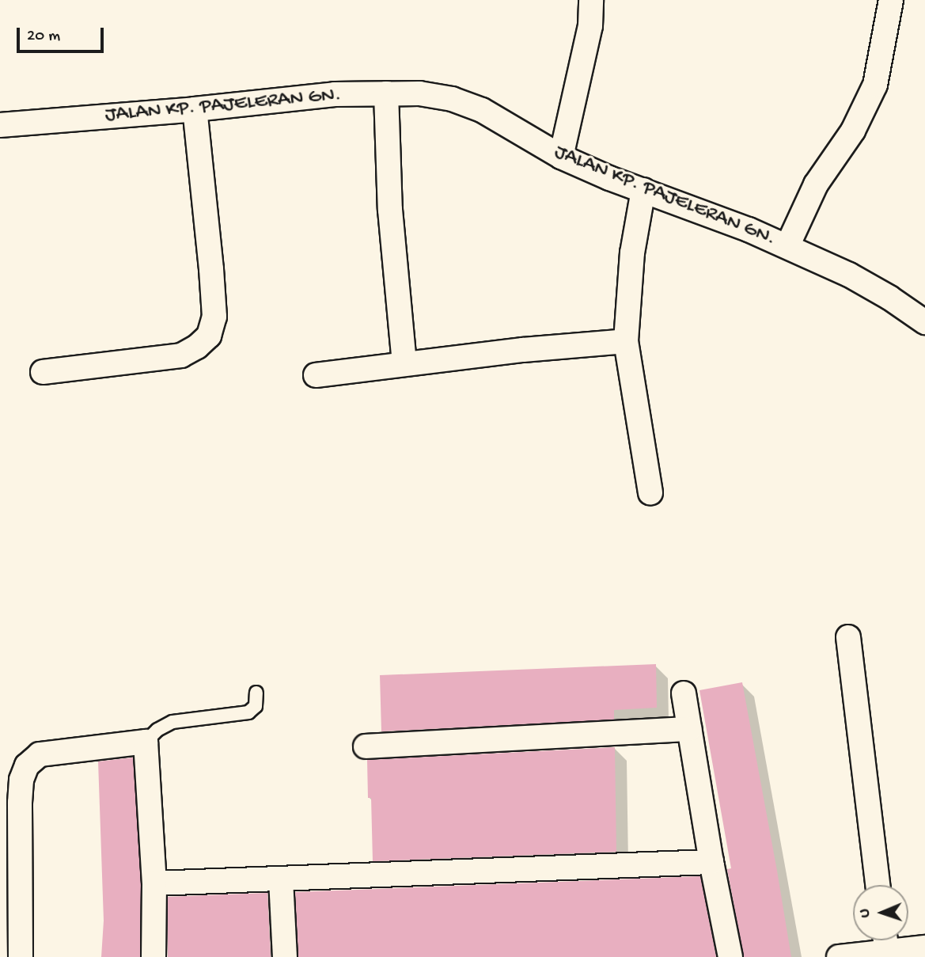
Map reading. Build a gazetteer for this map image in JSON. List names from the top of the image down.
{
  "streets": {
    "street": ["JALAN KP. PAJELERAN GN."]
  },
  "scale_bar": "20 m",
  "north": "left"
}
